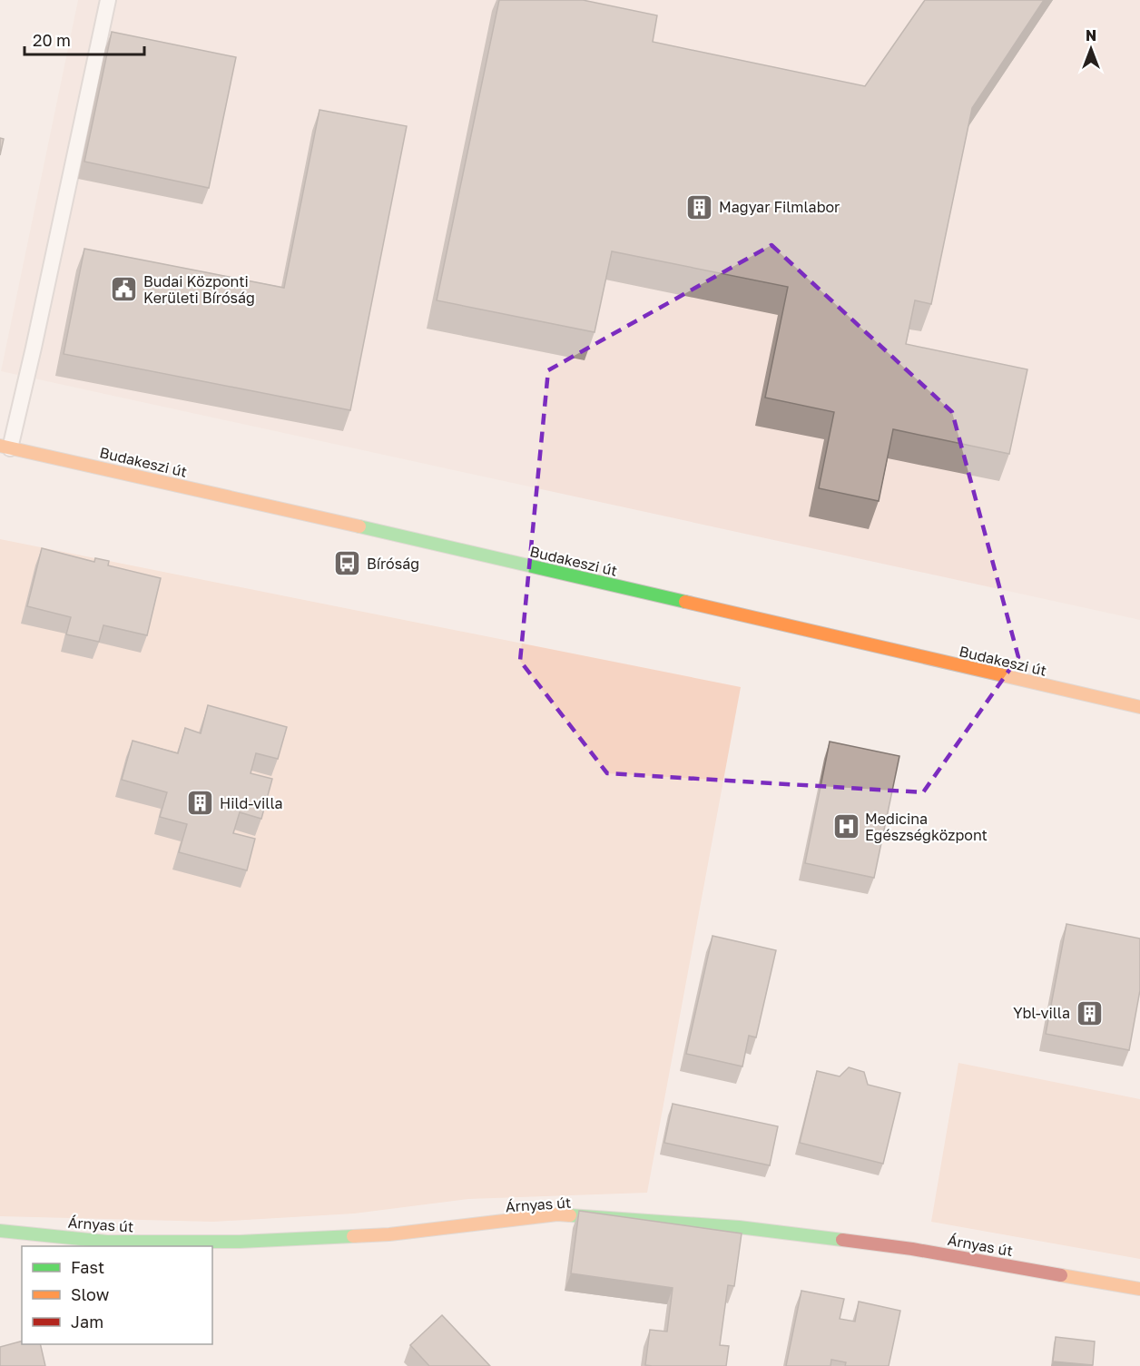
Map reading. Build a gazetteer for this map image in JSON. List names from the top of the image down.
{
  "streets": {
    "main road": ["Budakeszi út", "Árnyas út"]
  },
  "places": {
    "building": ["Magyar Filmlabor", "Hild-villa", "Ybl-villa"],
    "public building": ["Budai Központi Kerületi Bíróság"],
    "bus stop": ["Bíróság"],
    "hospital": ["Medicina Egészségközpont"]
  },
  "legend": ["Fast", "Slow", "Jam"],
  "scale_bar": "20 m",
  "north": "top"
}
